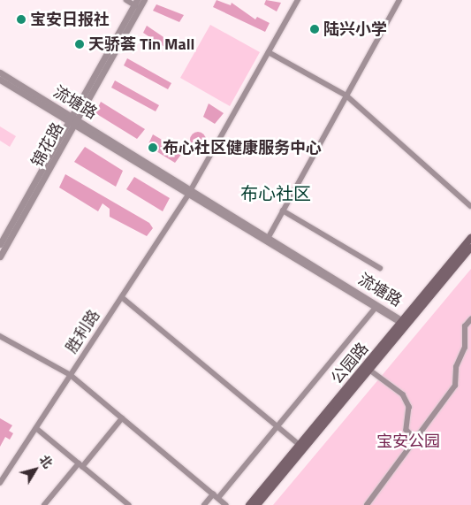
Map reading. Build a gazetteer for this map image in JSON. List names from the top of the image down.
{
  "streets": {
    "main road": ["公园路"],
    "street": ["流塘路", "锦花路", "胜利路"]
  },
  "crossings": [
    ["流塘路", "锦花路"],
    ["流塘路", "胜利路"],
    ["流塘路", "公园路"]
  ],
  "districts": ["布心社区"],
  "parks": ["宝安公园"],
  "places": [
    "宝安日报社",
    "陆兴小学",
    "天骄荟 Tin Mall",
    "布心社区健康服务中心"
  ],
  "north": "top right"
}
